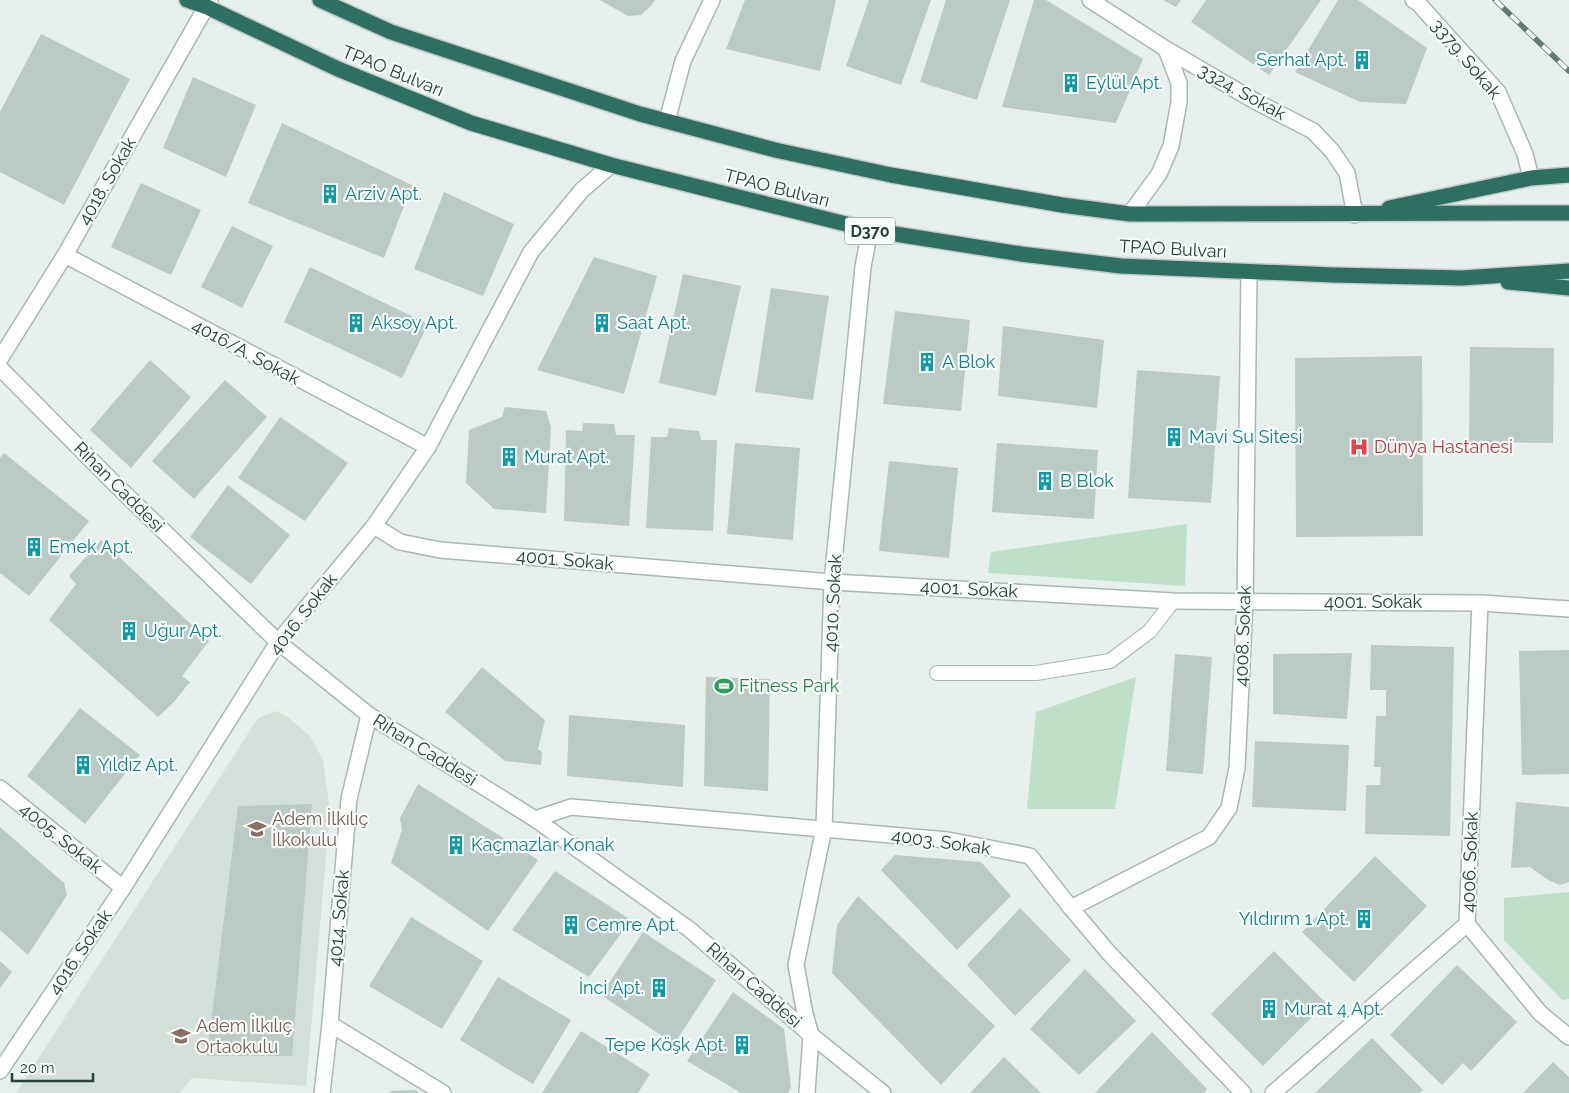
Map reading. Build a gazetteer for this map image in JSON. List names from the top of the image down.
{
  "streets": {
    "highway": ["TPAO Bulvarı", "D370"],
    "street": [
      "3379. Sokak",
      "3324. Sokak",
      "4018. Sokak",
      "4016/A. Sokak",
      "Rıhan Caddesi",
      "4001. Sokak",
      "4010. Sokak",
      "4016. Sokak",
      "4008. Sokak",
      "4005. Sokak",
      "4003. Sokak",
      "4006. Sokak",
      "4014. Sokak"
    ]
  },
  "crossings": [
    ["TPAO Bulvarı", "3324. Sokak"],
    ["TPAO Bulvarı", "4018. Sokak"],
    ["TPAO Bulvarı", "4010. Sokak"],
    ["TPAO Bulvarı", "4016. Sokak"],
    ["TPAO Bulvarı", "4008. Sokak"],
    ["4018. Sokak", "4016/A. Sokak"],
    ["4016/A. Sokak", "4016. Sokak"],
    ["Rıhan Caddesi", "4010. Sokak"],
    ["Rıhan Caddesi", "4016. Sokak"],
    ["Rıhan Caddesi", "4003. Sokak"],
    ["Rıhan Caddesi", "4014. Sokak"],
    ["4001. Sokak", "4010. Sokak"],
    ["4001. Sokak", "4016. Sokak"],
    ["4001. Sokak", "4008. Sokak"],
    ["4001. Sokak", "4006. Sokak"],
    ["4010. Sokak", "4003. Sokak"],
    ["4016. Sokak", "4005. Sokak"],
    ["4008. Sokak", "4003. Sokak"]
  ],
  "places": {
    "building": [
      "Serhat Apt.",
      "Eylül Apt.",
      "Arziv Apt.",
      "Aksoy Apt.",
      "Saat Apt.",
      "A Blok",
      "Mavi Su Sitesi",
      "Murat Apt.",
      "B Blok",
      "Emek Apt.",
      "Uğur Apt.",
      "Yıldız Apt.",
      "Kaçmazlar Konak",
      "Yıldırım 1 Apt.",
      "Cemre Apt.",
      "İnci Apt.",
      "Murat 4 Apt.",
      "Tepe Köşk Apt."
    ],
    "hospital": ["Dünya Hastanesi"],
    "sports": ["Fitness Park"],
    "school or university": ["Adem İlkılıç İlkokulu", "Adem İlkılıç Ortaokulu"]
  },
  "scale_bar": "20 m"
}
